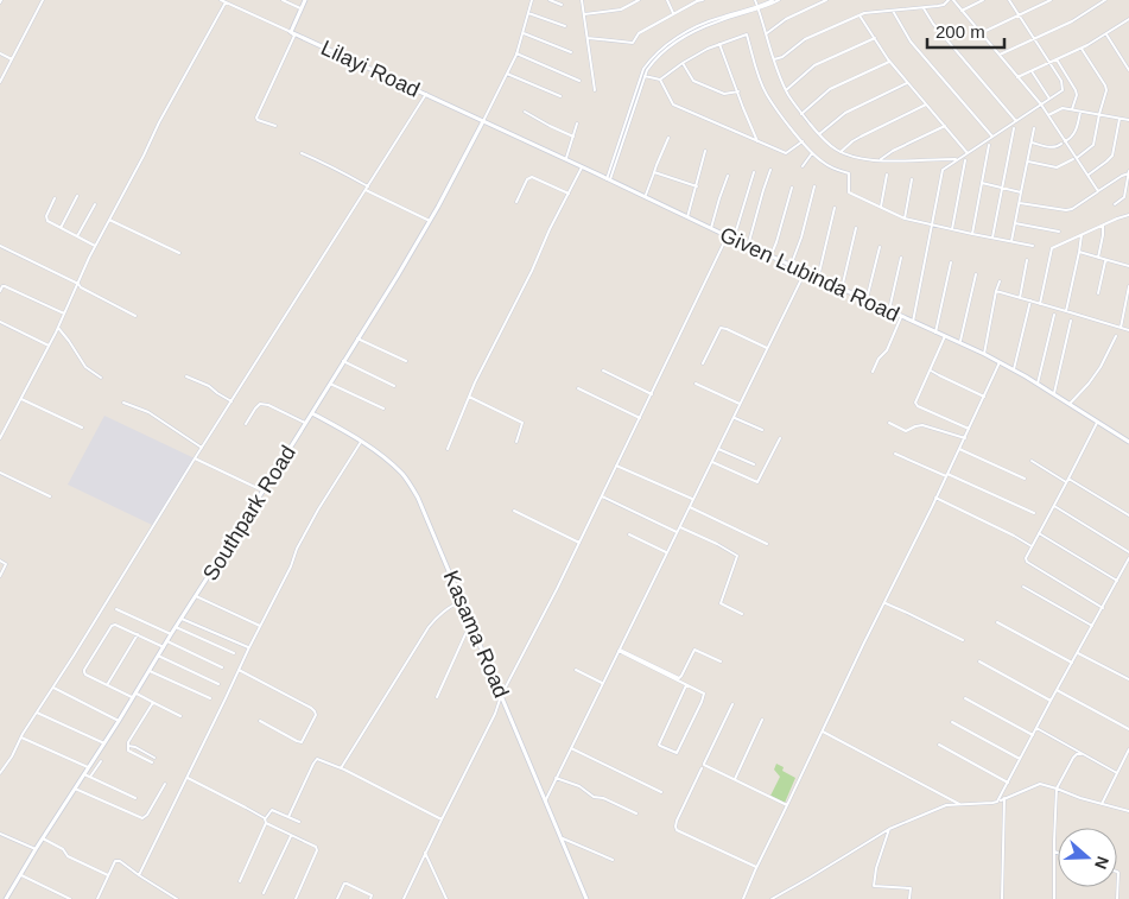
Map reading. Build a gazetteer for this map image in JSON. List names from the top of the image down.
{
  "streets": {
    "street": [
      "Lilayi Road",
      "Given Lubinda Road",
      "Southpark Road",
      "Kasama Road"
    ]
  },
  "crossings": [
    ["Lilayi Road", "Given Lubinda Road"],
    ["Lilayi Road", "Southpark Road"],
    ["Given Lubinda Road", "Southpark Road"],
    ["Southpark Road", "Kasama Road"]
  ],
  "scale_bar": "200 m",
  "north": "right"
}
